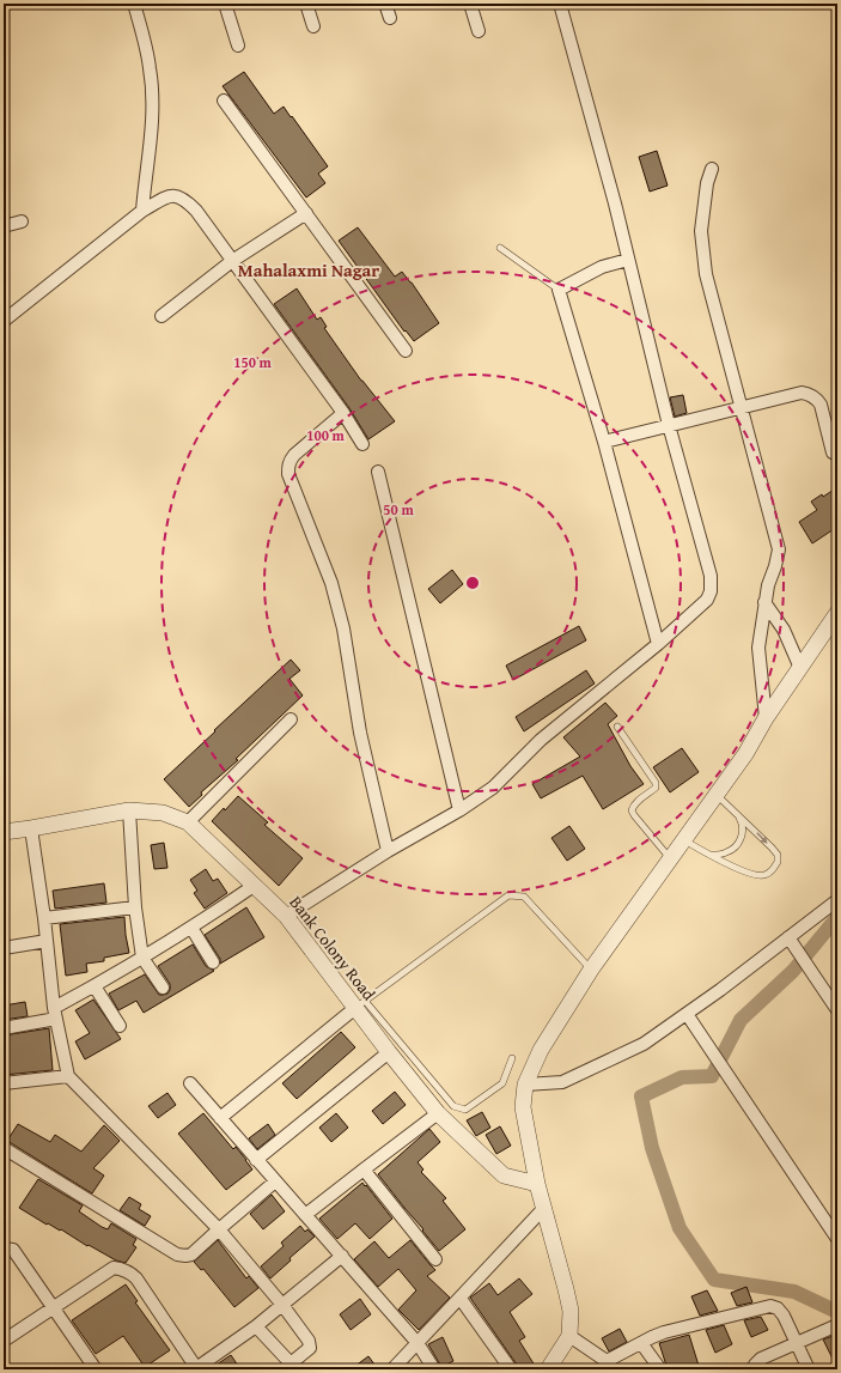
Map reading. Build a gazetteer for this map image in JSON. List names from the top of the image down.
{
  "streets": {
    "street": ["Bank Colony Road"]
  },
  "districts": ["Mahalaxmi Nagar"],
  "rings": ["150 m", "100 m", "50 m"]
}
